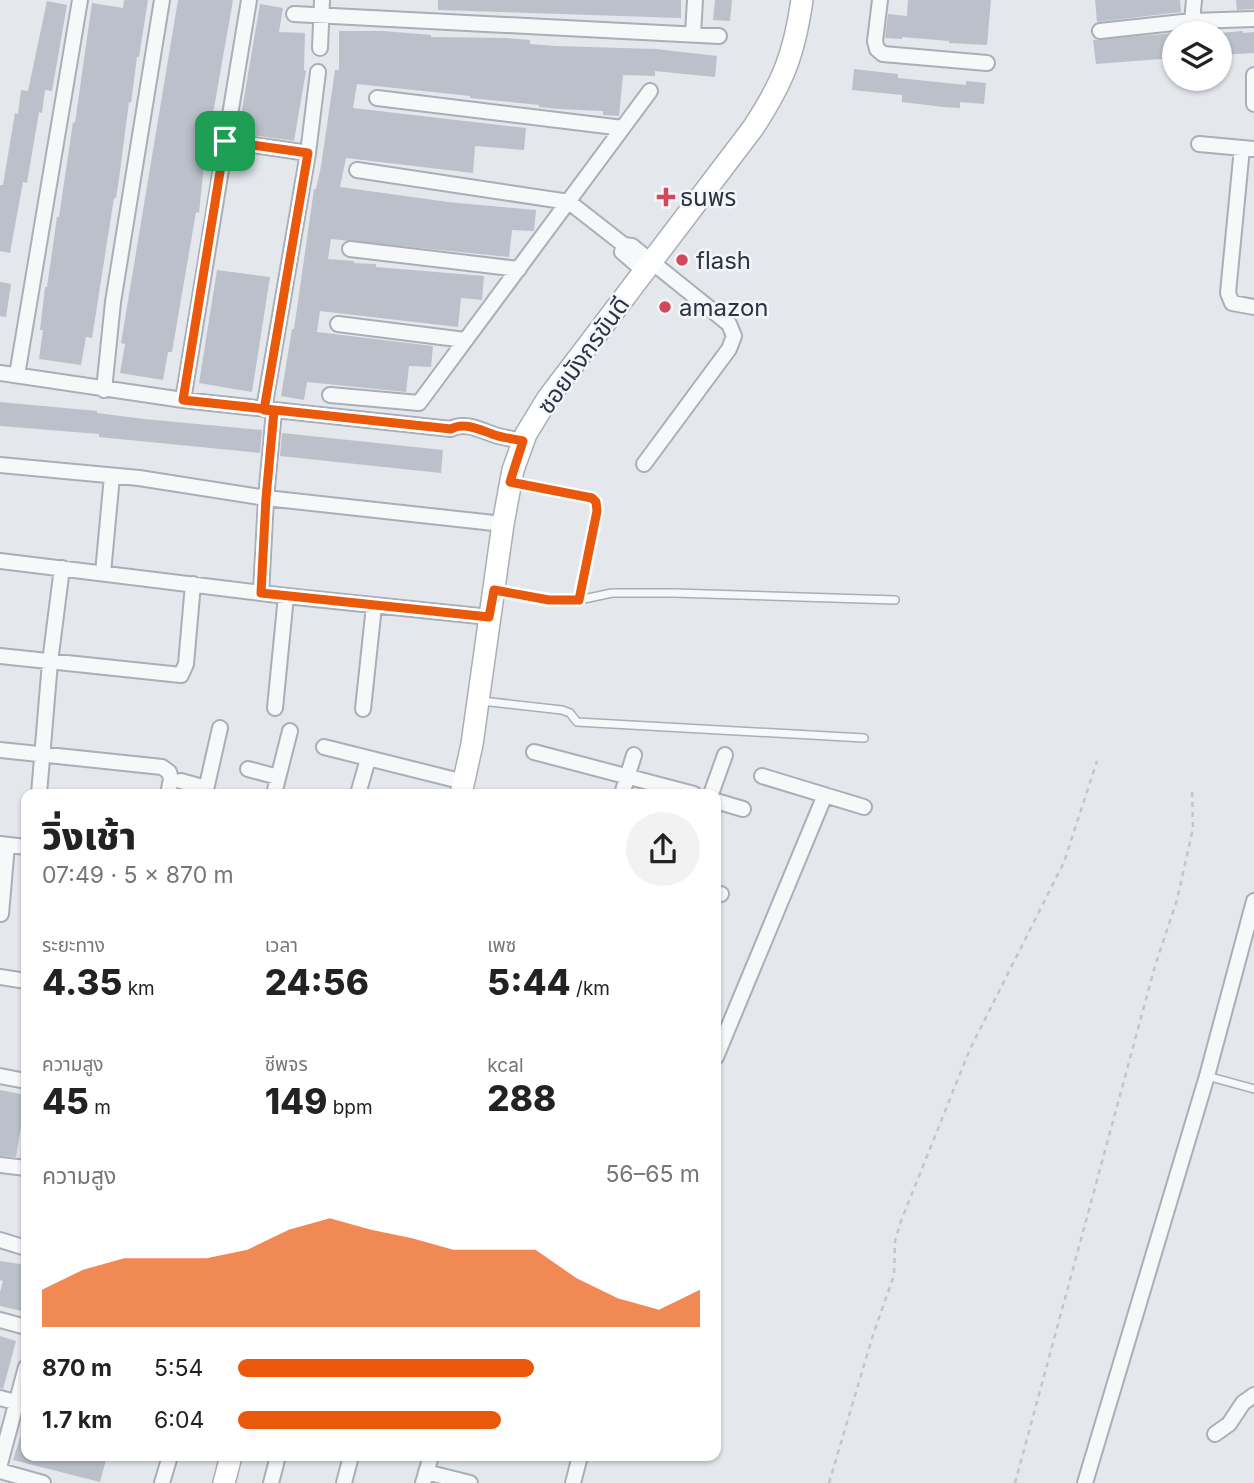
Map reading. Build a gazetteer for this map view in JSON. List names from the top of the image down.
{
  "streets": {
    "street": ["ซอยมังกรขันดี"]
  },
  "places": {
    "health": ["ธนพร"],
    "other": ["flash", "amazon"]
  },
  "page": {
    "heading": ["วิ่งเช้า", "07:49 · 5 × 870 m"],
    "stats": [
      ["ระยะทาง", "4.35 km"],
      ["เวลา", "24:56"],
      ["เพซ", "5:44 /km"],
      ["ความสูง", "45 m"],
      ["ชีพจร", "149 bpm"],
      ["kcal", "288"]
    ],
    "chart": ["ความสูง", "56–65 m"],
    "list": [
      {
        "name": "870 m",
        "note": "5:54"
      },
      {
        "name": "1.7 km",
        "note": "6:04"
      }
    ]
  }
}
